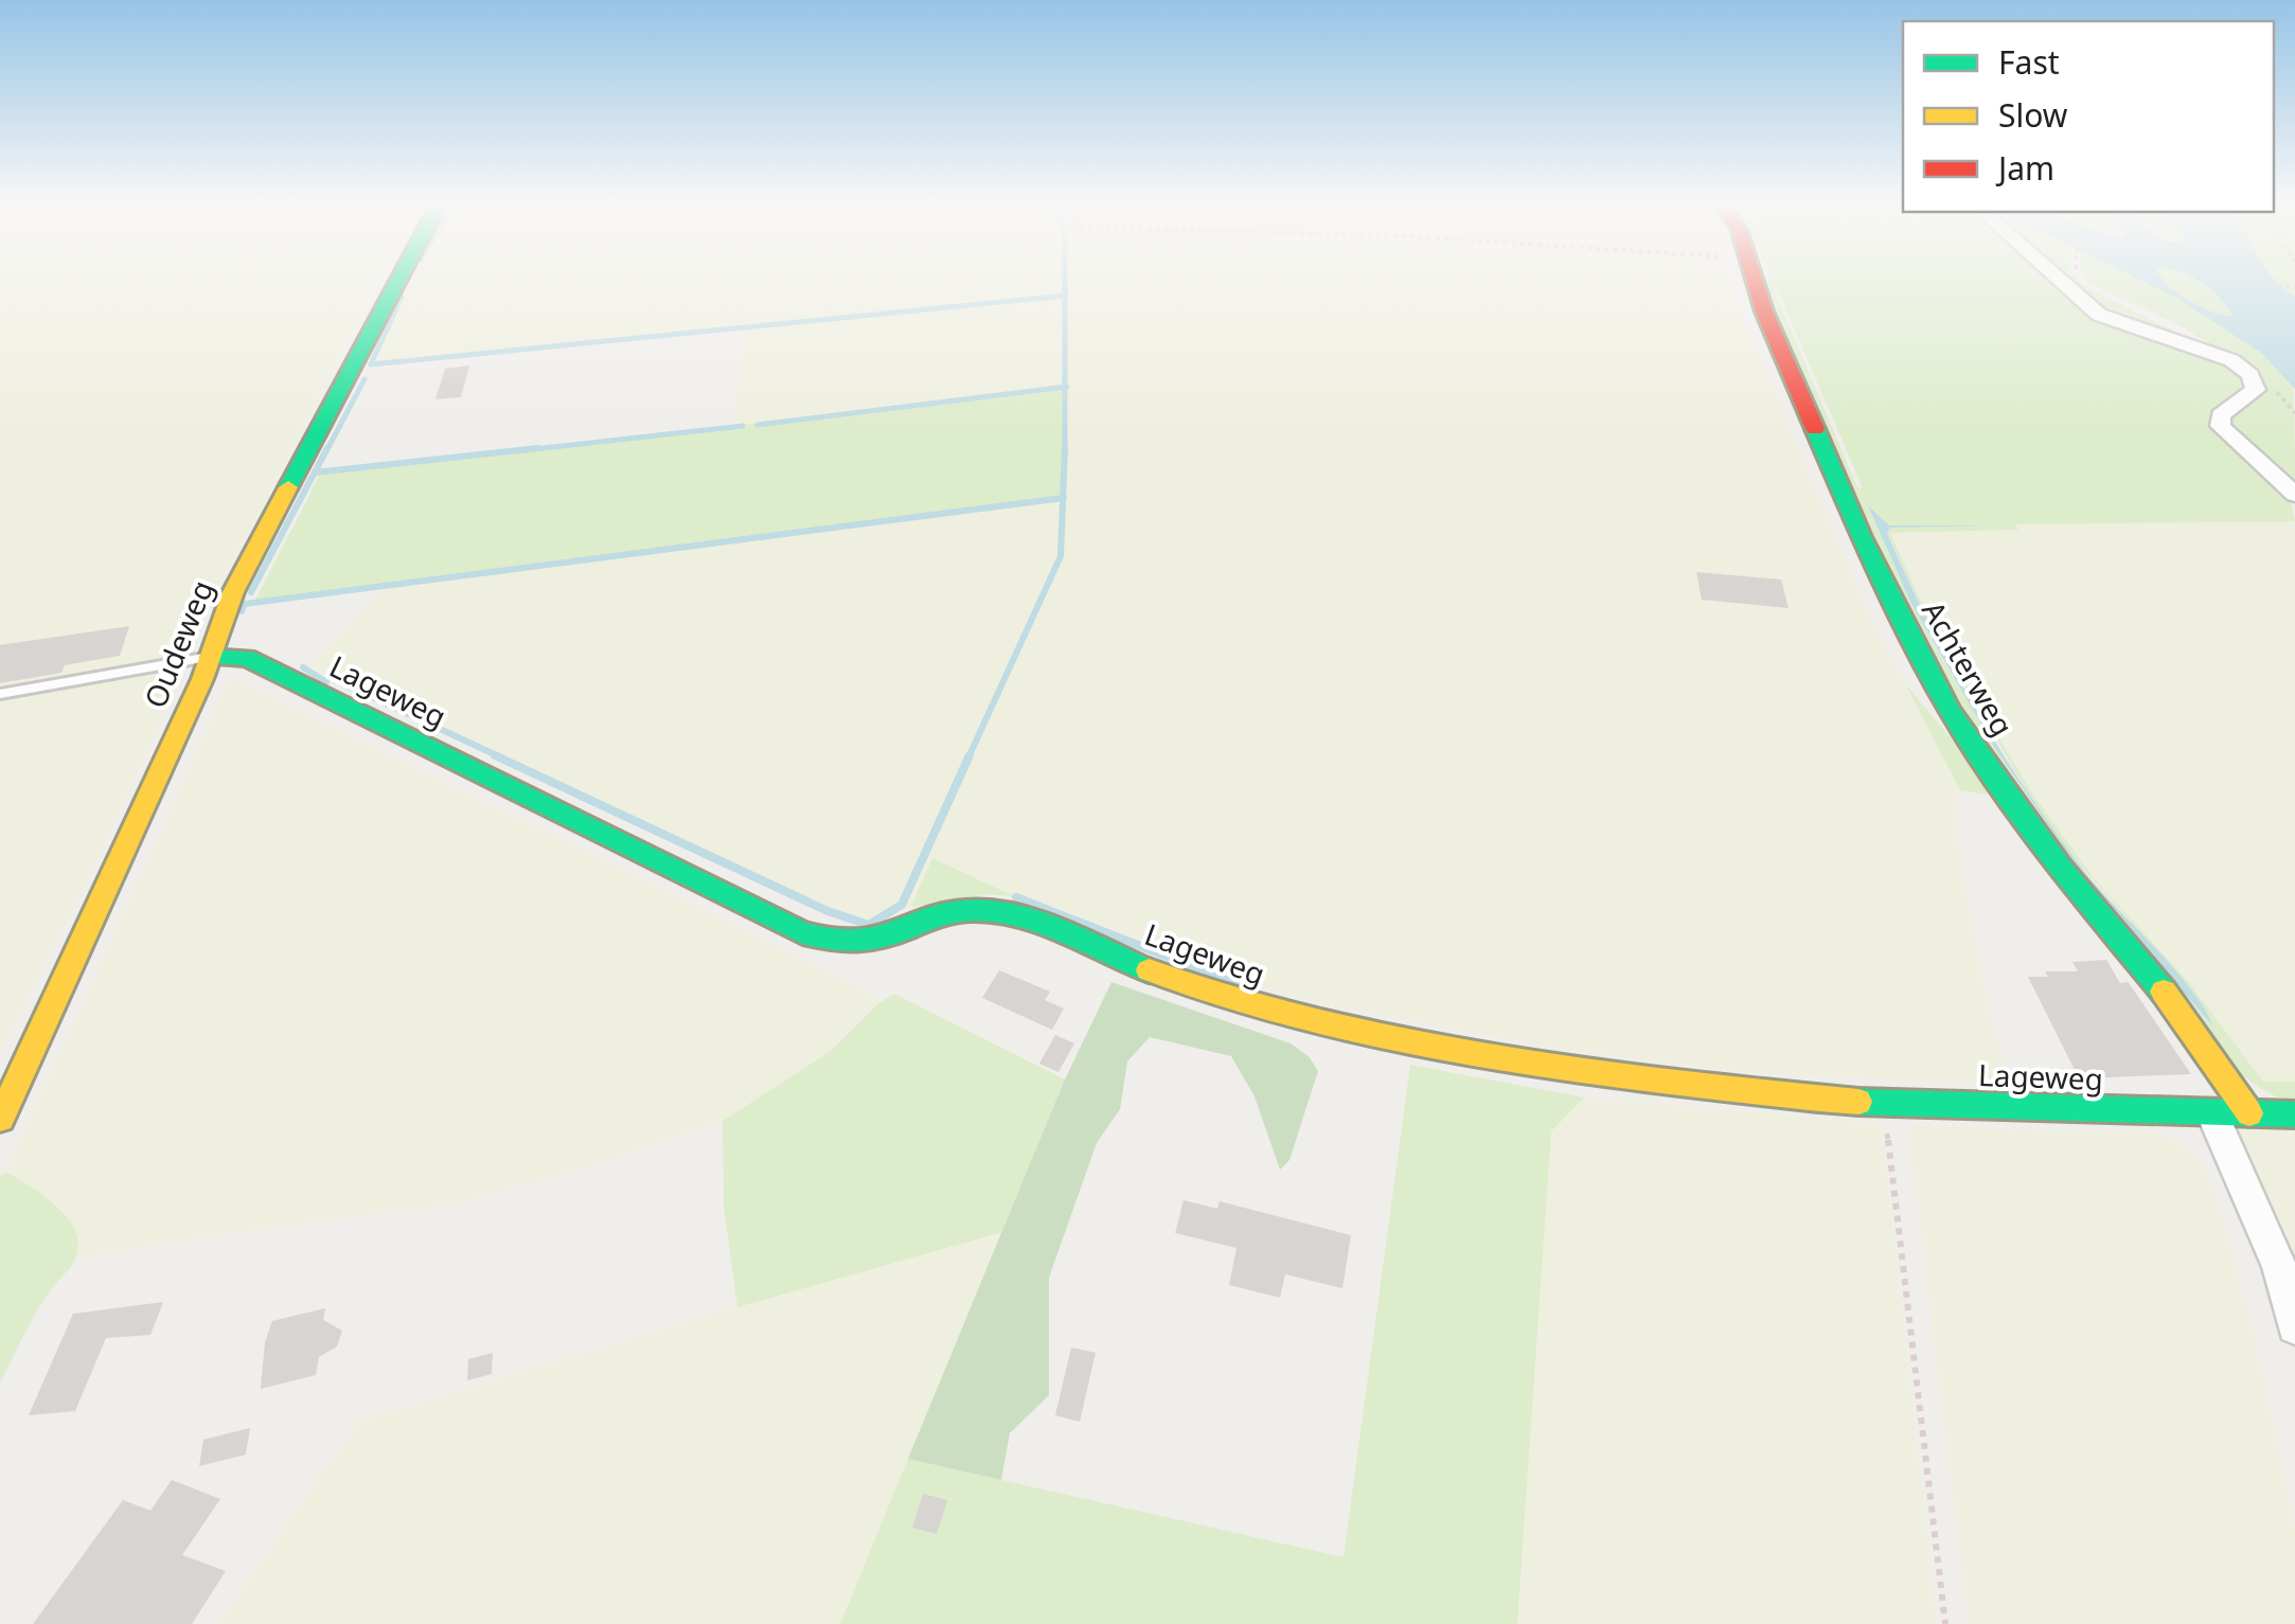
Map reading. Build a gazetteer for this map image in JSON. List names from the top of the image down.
{
  "streets": {
    "street": ["Oudeweg", "Achterweg", "Lageweg"]
  },
  "crossings": [
    ["Oudeweg", "Lageweg"],
    ["Achterweg", "Lageweg"]
  ],
  "legend": ["Fast", "Slow", "Jam"]
}
